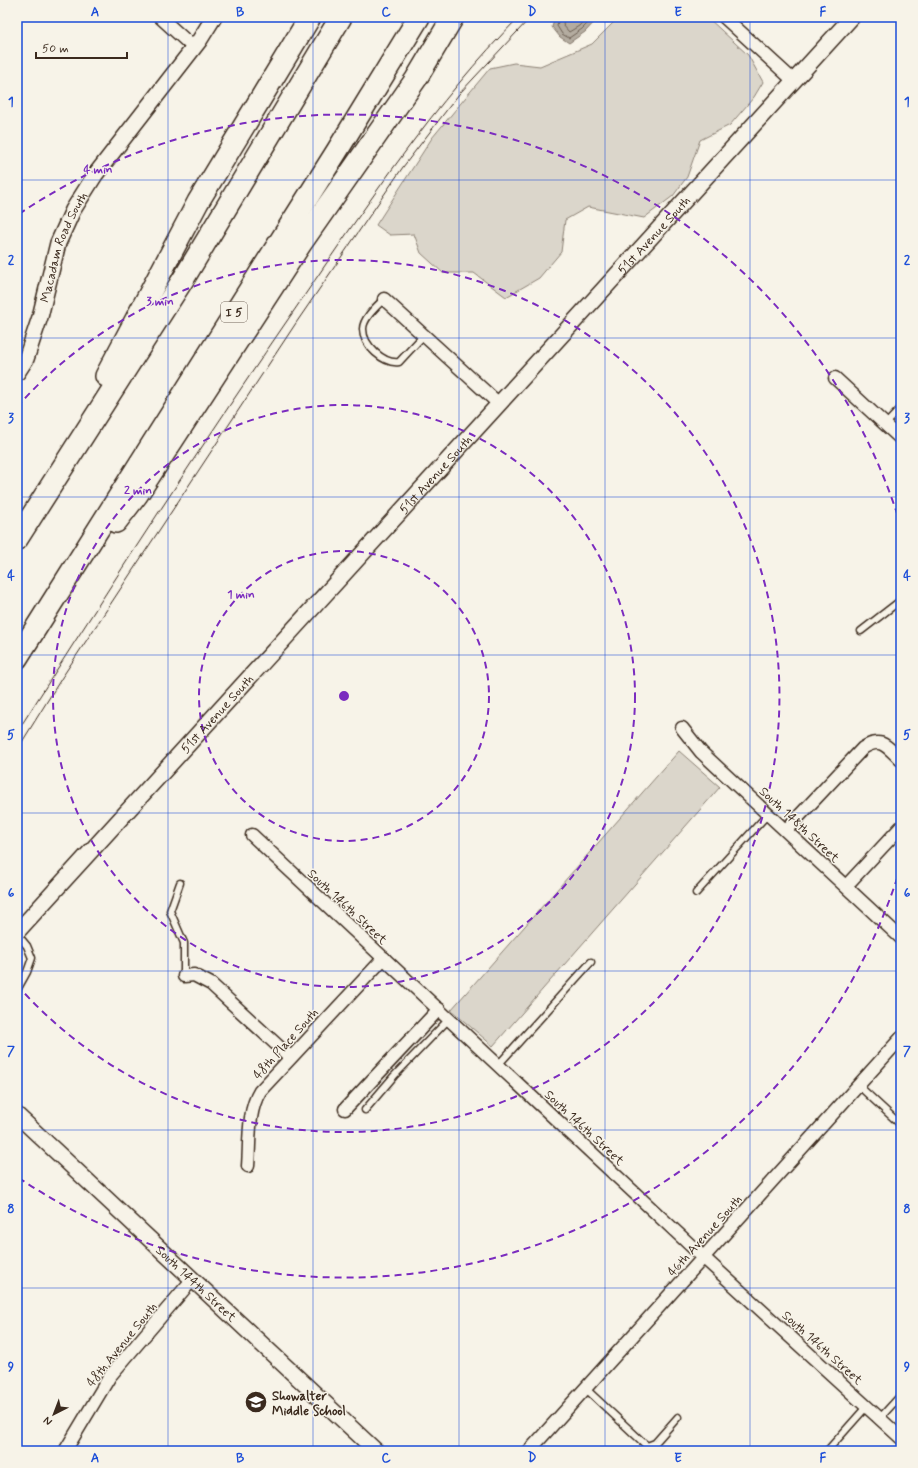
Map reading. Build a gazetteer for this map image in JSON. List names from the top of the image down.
{
  "streets": {
    "highway": ["I 5"],
    "street": [
      "51st Avenue South",
      "Macadam Road South",
      "South 148th Street",
      "South 146th Street",
      "48th Place South",
      "46th Avenue South",
      "South 144th Street",
      "48th Avenue South"
    ]
  },
  "crossings": [
    ["South 146th Street", "48th Place South"],
    ["South 146th Street", "46th Avenue South"],
    ["South 144th Street", "48th Avenue South"]
  ],
  "places": {
    "school or university": ["Showalter Middle School"]
  },
  "scale_bar": "50 m",
  "north": "bottom left",
  "grid": {
    "columns": [
      "A",
      "B",
      "C",
      "D",
      "E",
      "F"
    ],
    "rows": [
      "1",
      "2",
      "3",
      "4",
      "5",
      "6",
      "7",
      "8",
      "9"
    ]
  },
  "rings": [
    "4 min",
    "3 min",
    "2 min",
    "1 min"
  ]
}
